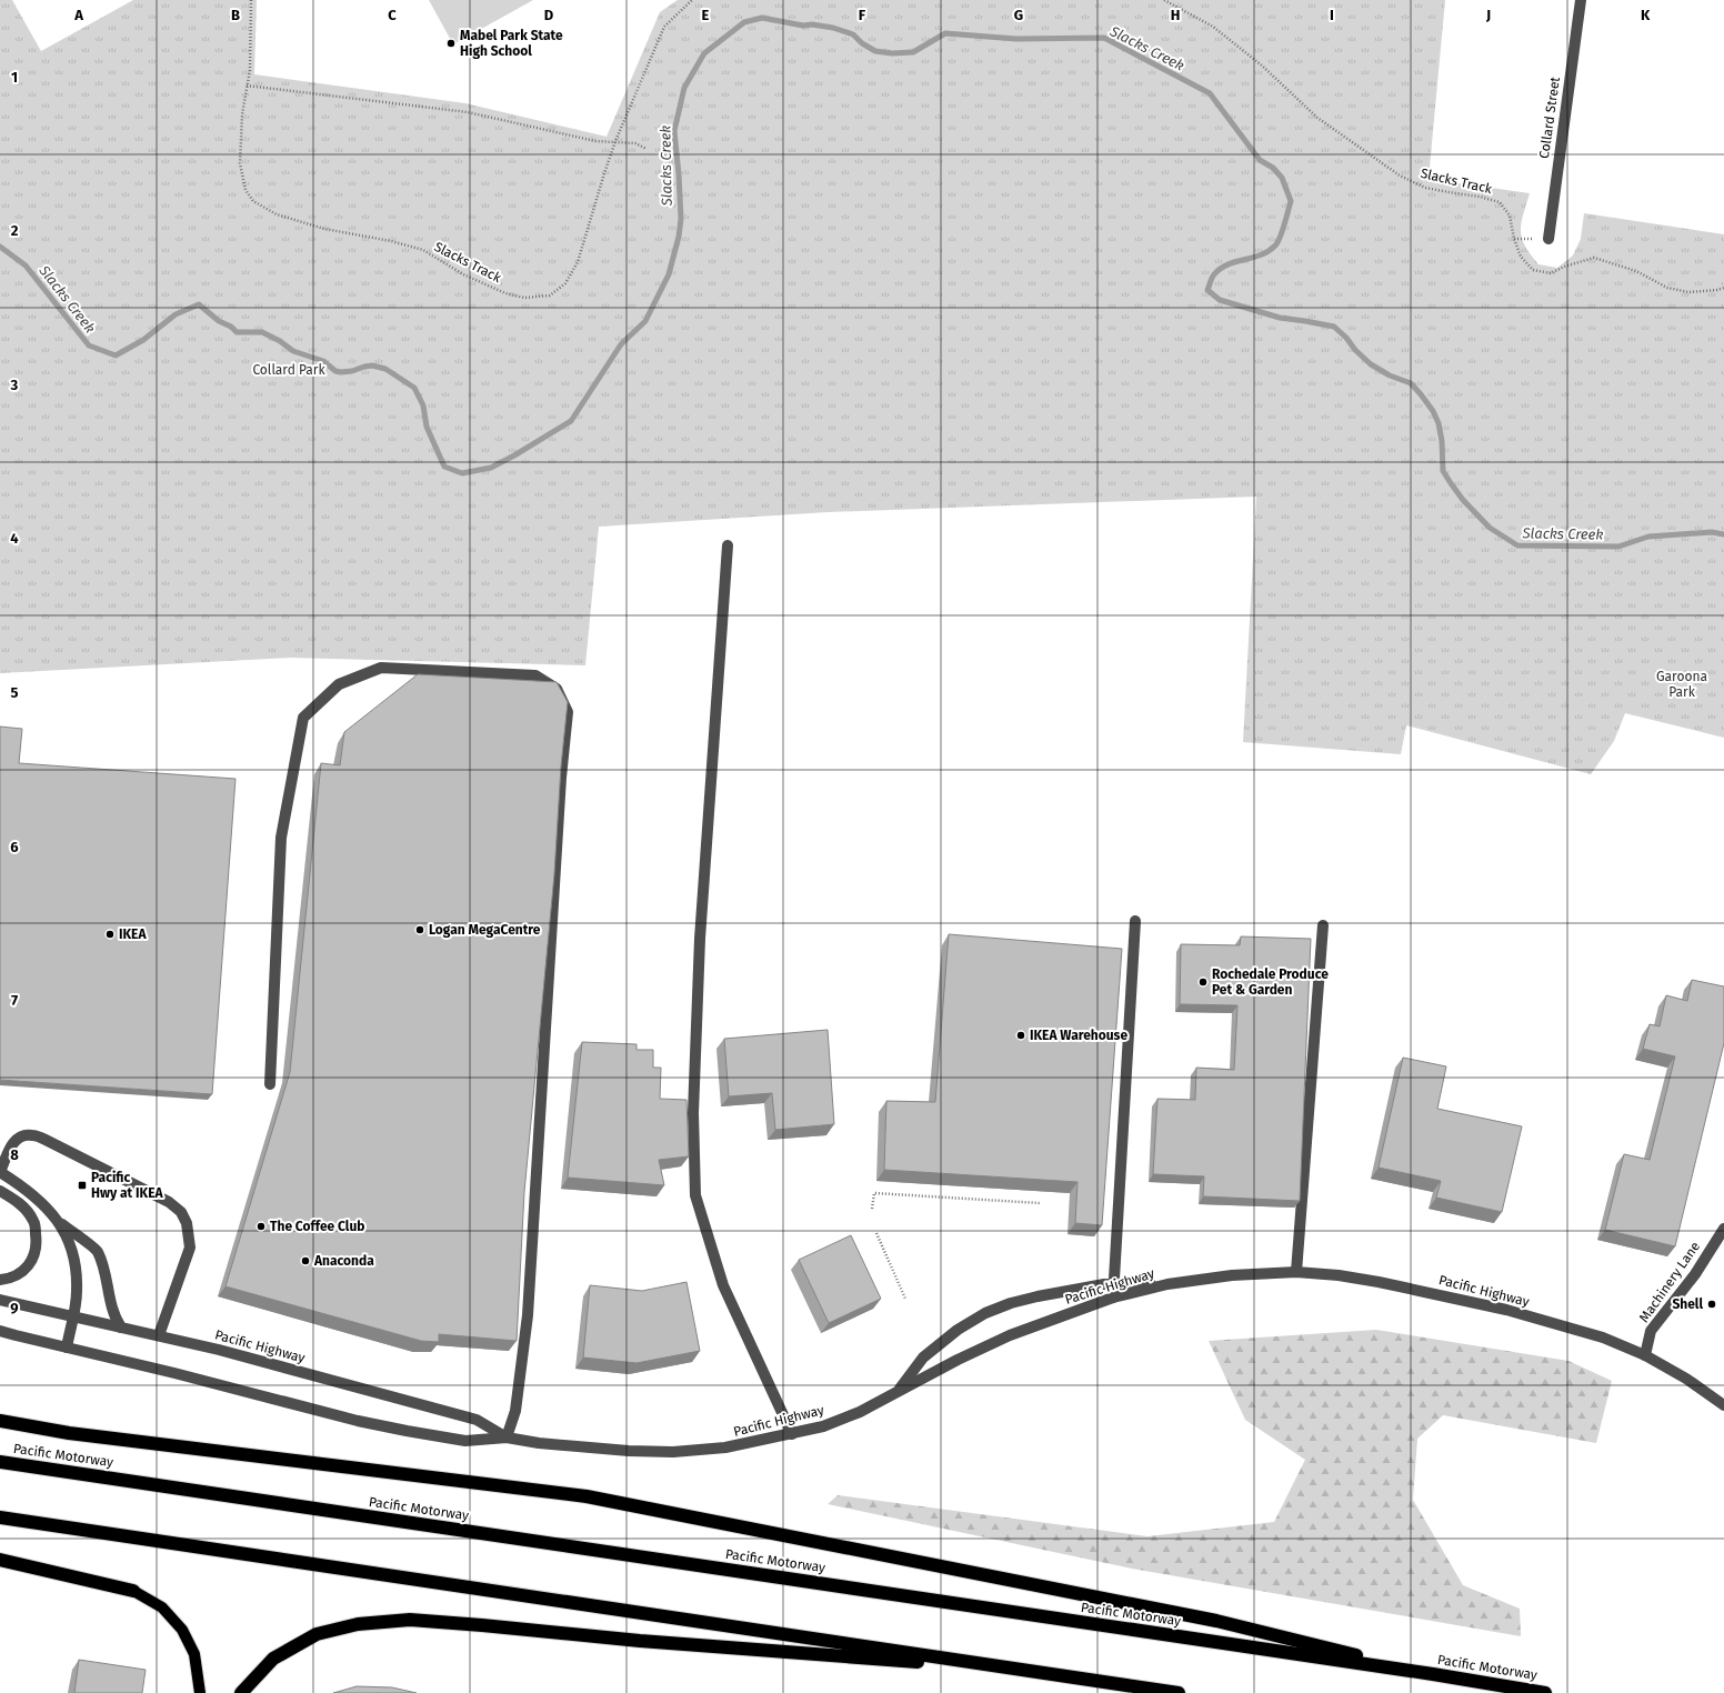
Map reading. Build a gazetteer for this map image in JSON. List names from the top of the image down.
{
  "streets": {
    "highway": ["Pacific Motorway"],
    "street": ["Collard Street", "Machinery Lane", "Pacific Highway"],
    "path": ["Slacks Track"]
  },
  "crossings": [
    ["Machinery Lane", "Pacific Highway"]
  ],
  "water": ["Slacks Creek"],
  "parks": ["Collard Park", "Garoona Park"],
  "places": {
    "other": [
      "Mabel Park State High School",
      "Logan MegaCentre",
      "IKEA",
      "Rochedale Produce Pet & Garden",
      "IKEA Warehouse",
      "The Coffee Club",
      "Anaconda",
      "Shell"
    ],
    "transit": ["Pacific Hwy at IKEA"]
  },
  "grid": {
    "columns": [
      "A",
      "B",
      "C",
      "D",
      "E",
      "F",
      "G",
      "H",
      "I",
      "J",
      "K"
    ],
    "rows": [
      "1",
      "2",
      "3",
      "4",
      "5",
      "6",
      "7",
      "8",
      "9"
    ]
  }
}
